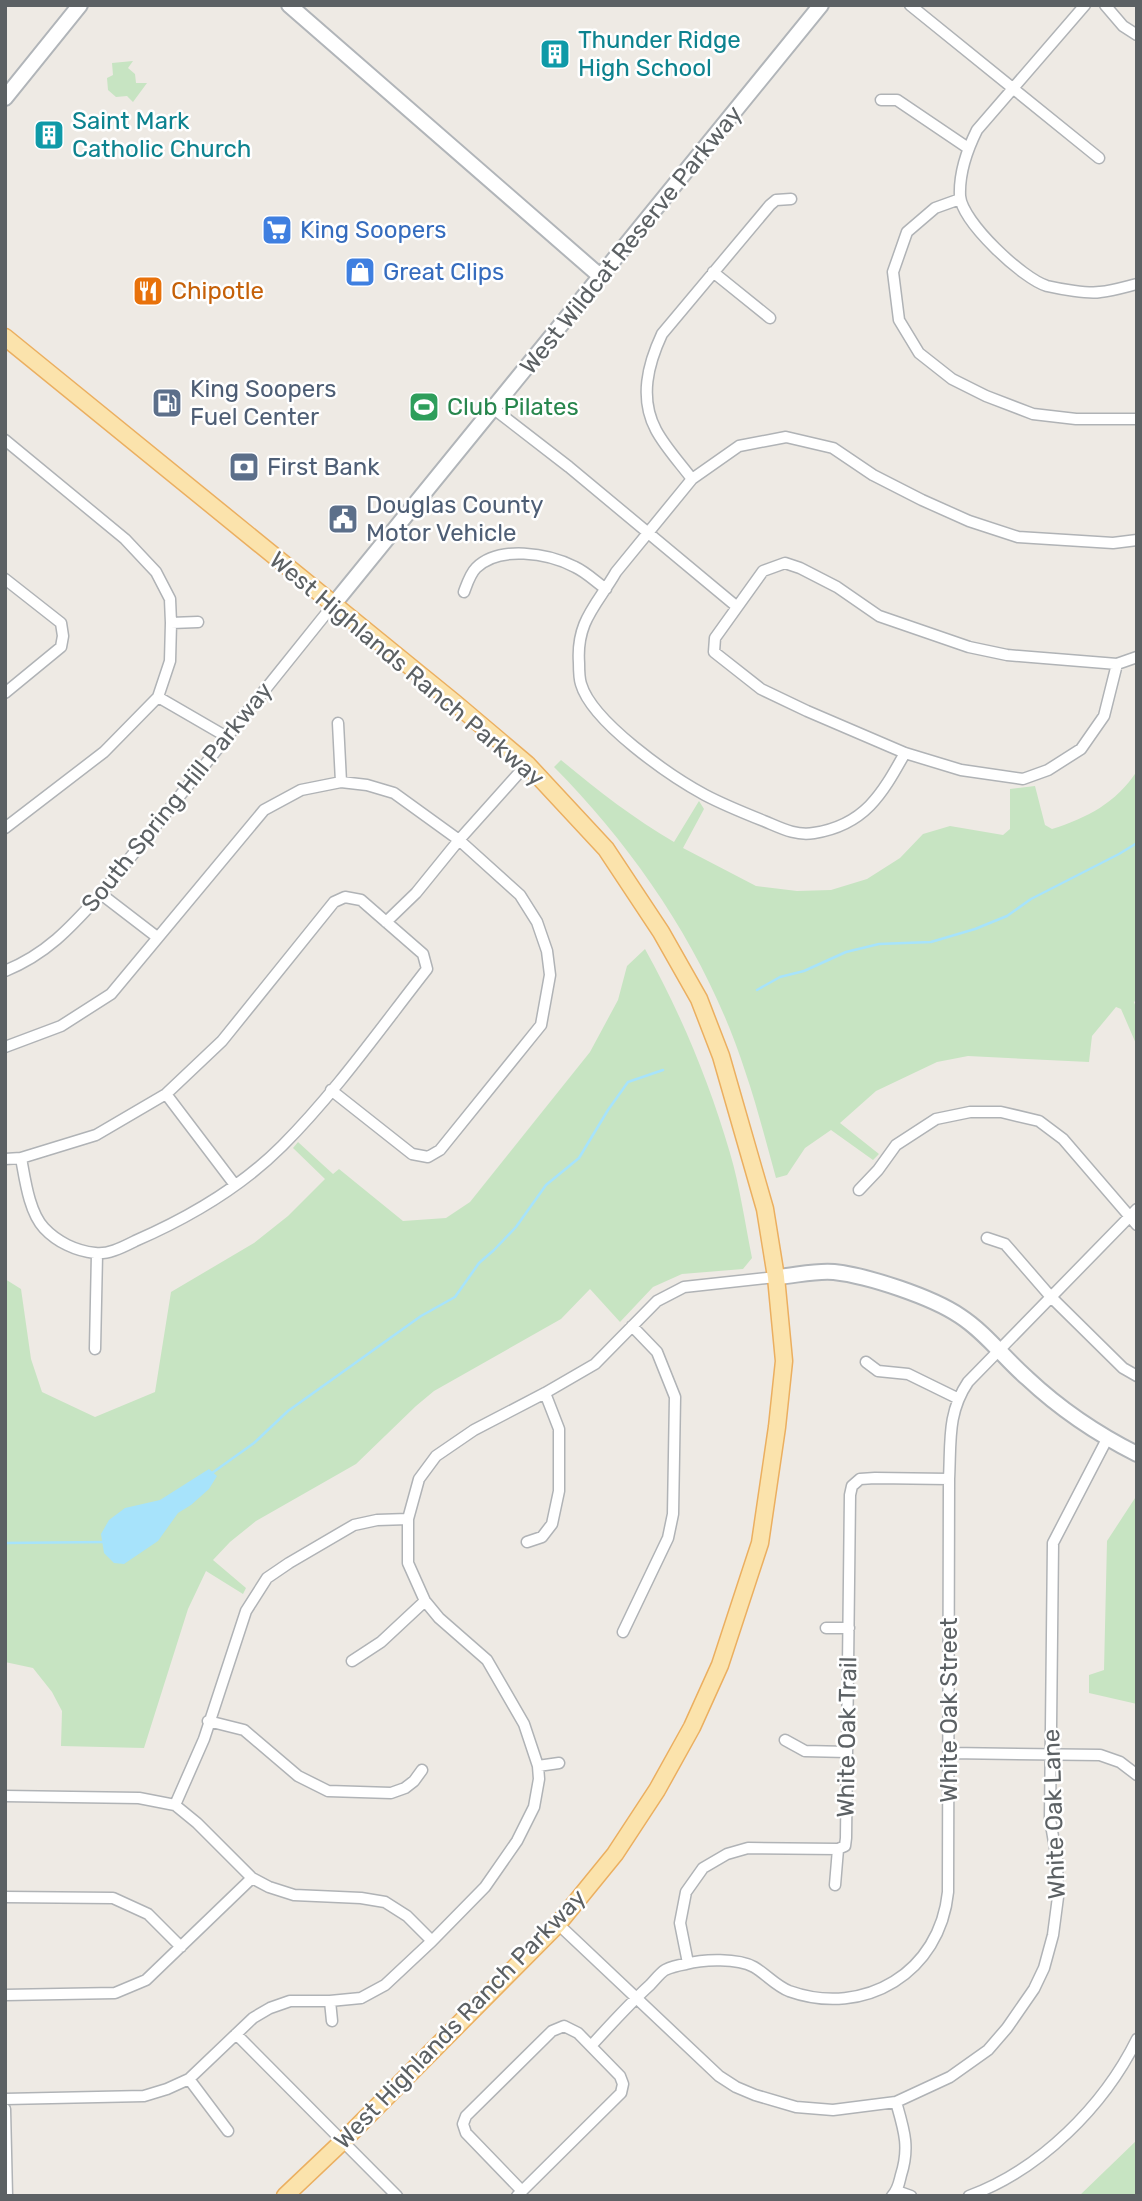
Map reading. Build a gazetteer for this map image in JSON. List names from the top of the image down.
{
  "streets": {
    "main road": ["West Highlands Ranch Parkway"],
    "street": [
      "West Wildcat Reserve Parkway",
      "South Spring Hill Parkway",
      "White Oak Street",
      "White Oak Trail",
      "White Oak Lane"
    ]
  },
  "crossings": [
    ["West Wildcat Reserve Parkway", "West Highlands Ranch Parkway"],
    ["West Wildcat Reserve Parkway", "South Spring Hill Parkway"],
    ["West Highlands Ranch Parkway", "South Spring Hill Parkway"],
    ["West Highlands Ranch Parkway", "White Oak Lane"],
    ["White Oak Street", "White Oak Trail"],
    ["White Oak Street", "White Oak Lane"]
  ],
  "places": {
    "building": ["Thunder Ridge High School", "Saint Mark Catholic Church"],
    "supermarket": ["King Soopers"],
    "shop": ["Great Clips"],
    "restaurant": ["Chipotle"],
    "fuel station": ["King Soopers Fuel Center"],
    "sports": ["Club Pilates"],
    "bank": ["First Bank"],
    "public building": ["Douglas County Motor Vehicle"]
  }
}
